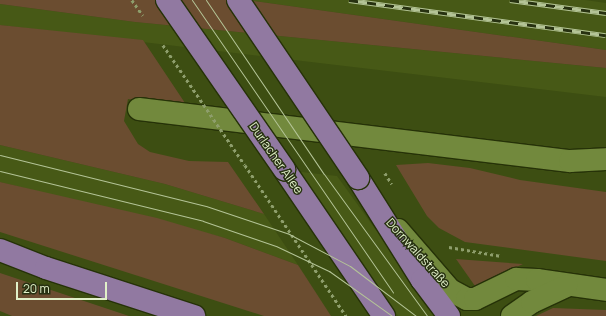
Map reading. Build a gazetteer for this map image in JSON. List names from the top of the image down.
{
  "streets": {
    "main road": ["Durlacher Allee"],
    "street": ["Dornwaldstraße"]
  },
  "scale_bar": "20 m"
}
